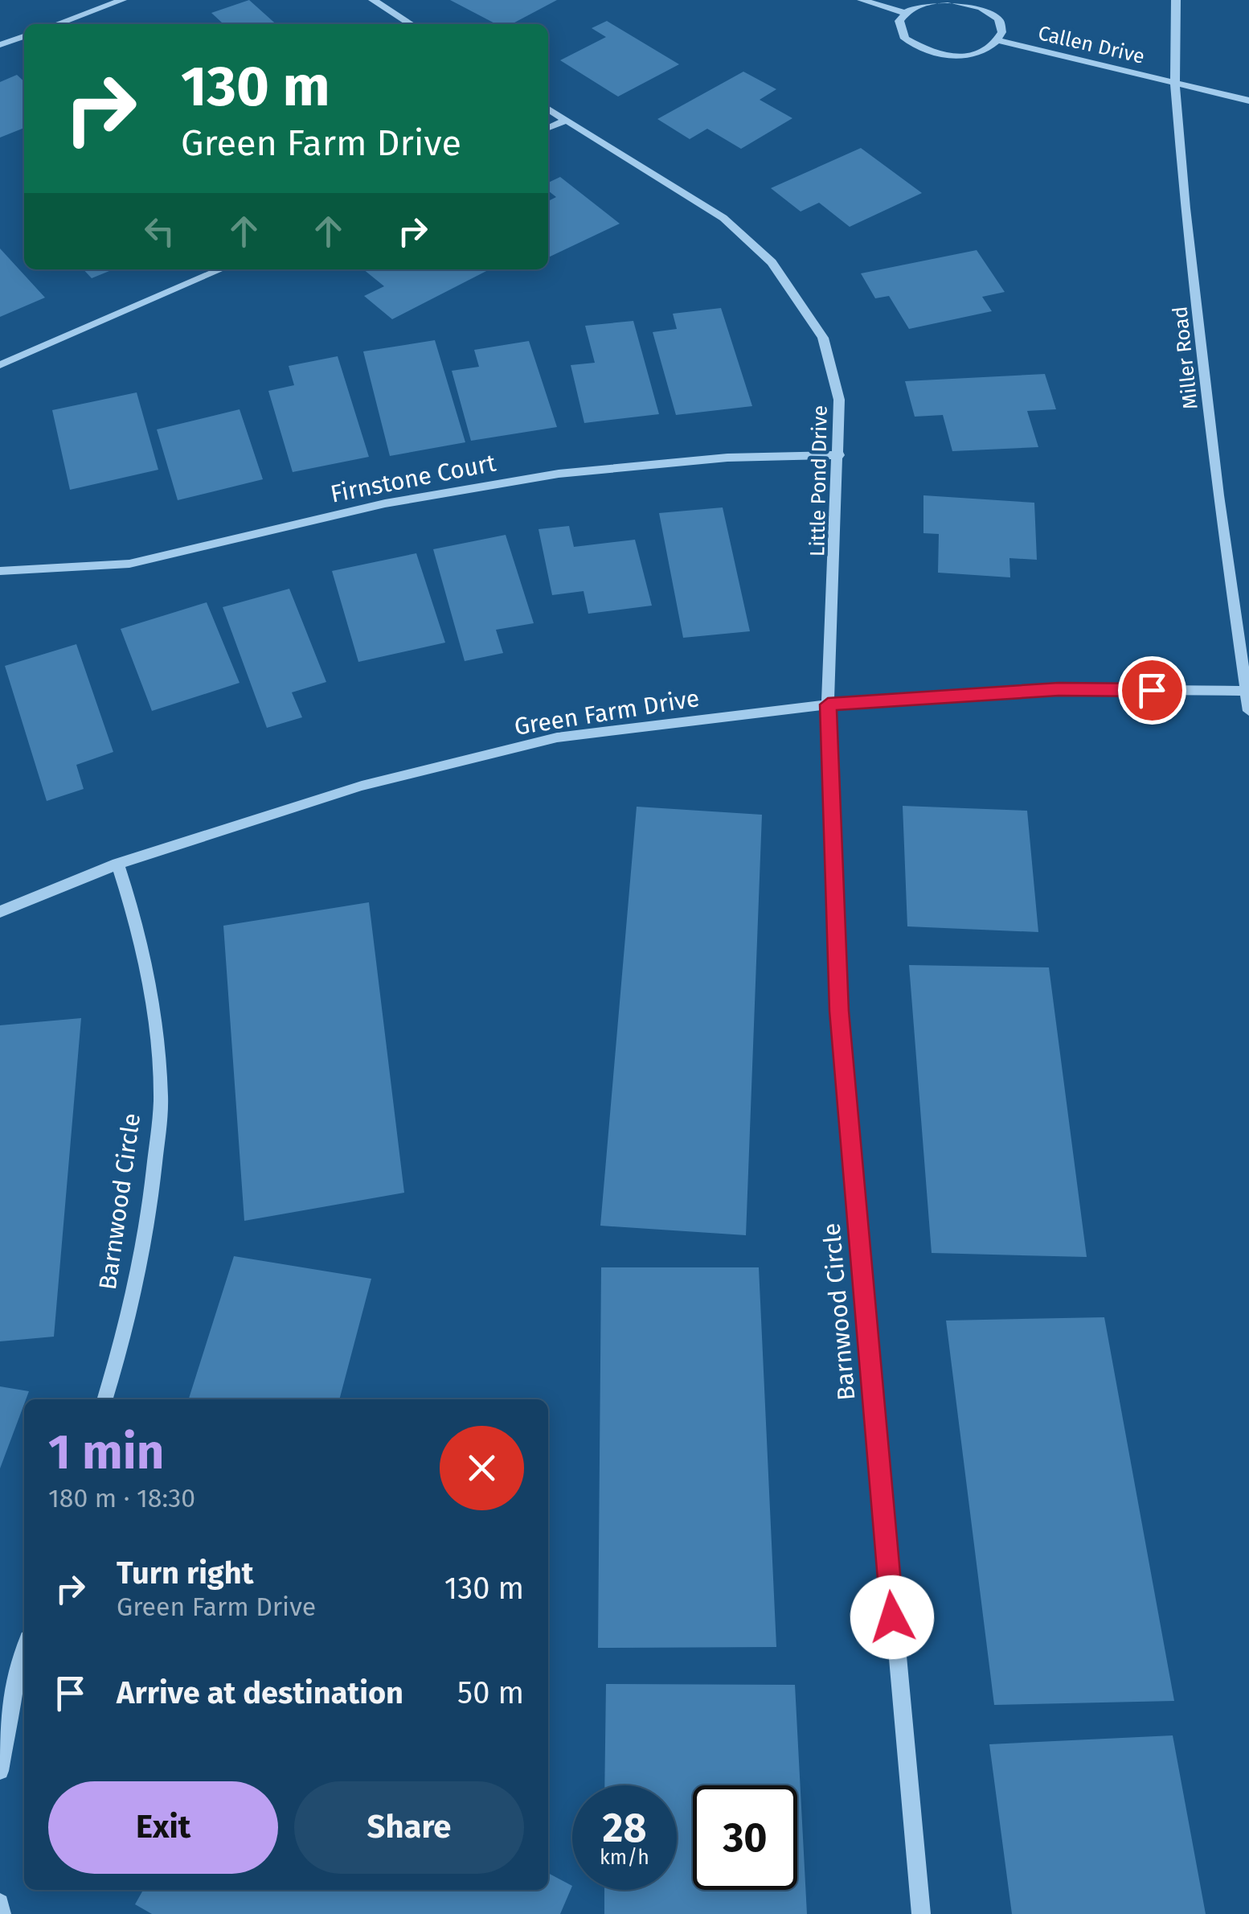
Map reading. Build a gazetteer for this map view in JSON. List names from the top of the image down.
{
  "streets": {
    "street": [
      "Callen Drive",
      "Miller Road",
      "Firnstone Court",
      "Little Pond Drive",
      "Green Farm Drive",
      "Barnwood Circle"
    ]
  },
  "crossings": [
    ["Callen Drive", "Miller Road"],
    ["Miller Road", "Green Farm Drive"],
    ["Firnstone Court", "Little Pond Drive"],
    ["Little Pond Drive", "Green Farm Drive"],
    ["Little Pond Drive", "Barnwood Circle"],
    ["Green Farm Drive", "Barnwood Circle"]
  ],
  "page": {
    "turn": ["130 m", "Green Farm Drive"],
    "heading": ["1 min", "180 m · 18:30"],
    "list": [
      {
        "name": "Turn right",
        "note": "Green Farm Drive",
        "value": "130 m"
      },
      {
        "name": "Arrive at destination",
        "value": "50 m"
      }
    ],
    "buttons": ["Exit", "Share"],
    "speed": "28 km/h",
    "limit": "30"
  }
}
